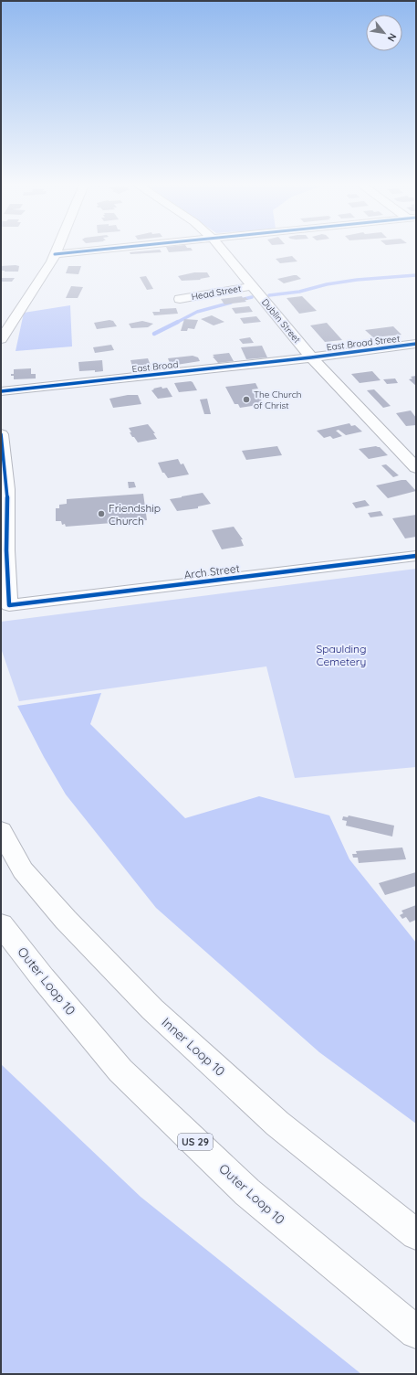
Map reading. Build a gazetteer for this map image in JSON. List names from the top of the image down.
{
  "streets": {
    "highway": ["Outer Loop 10", "Inner Loop 10", "US 29"],
    "street": [
      "Head Street",
      "Dublin Street",
      "East Broad Street",
      "East Broad",
      "Arch Street"
    ]
  },
  "crossings": [
    ["Head Street", "Dublin Street"],
    ["Dublin Street", "East Broad Street"],
    ["Dublin Street", "East Broad"],
    ["East Broad Street", "East Broad"]
  ],
  "parks": ["Spaulding Cemetery"],
  "places": ["The Church of Christ", "Friendship Church"],
  "north": "bottom right"
}
